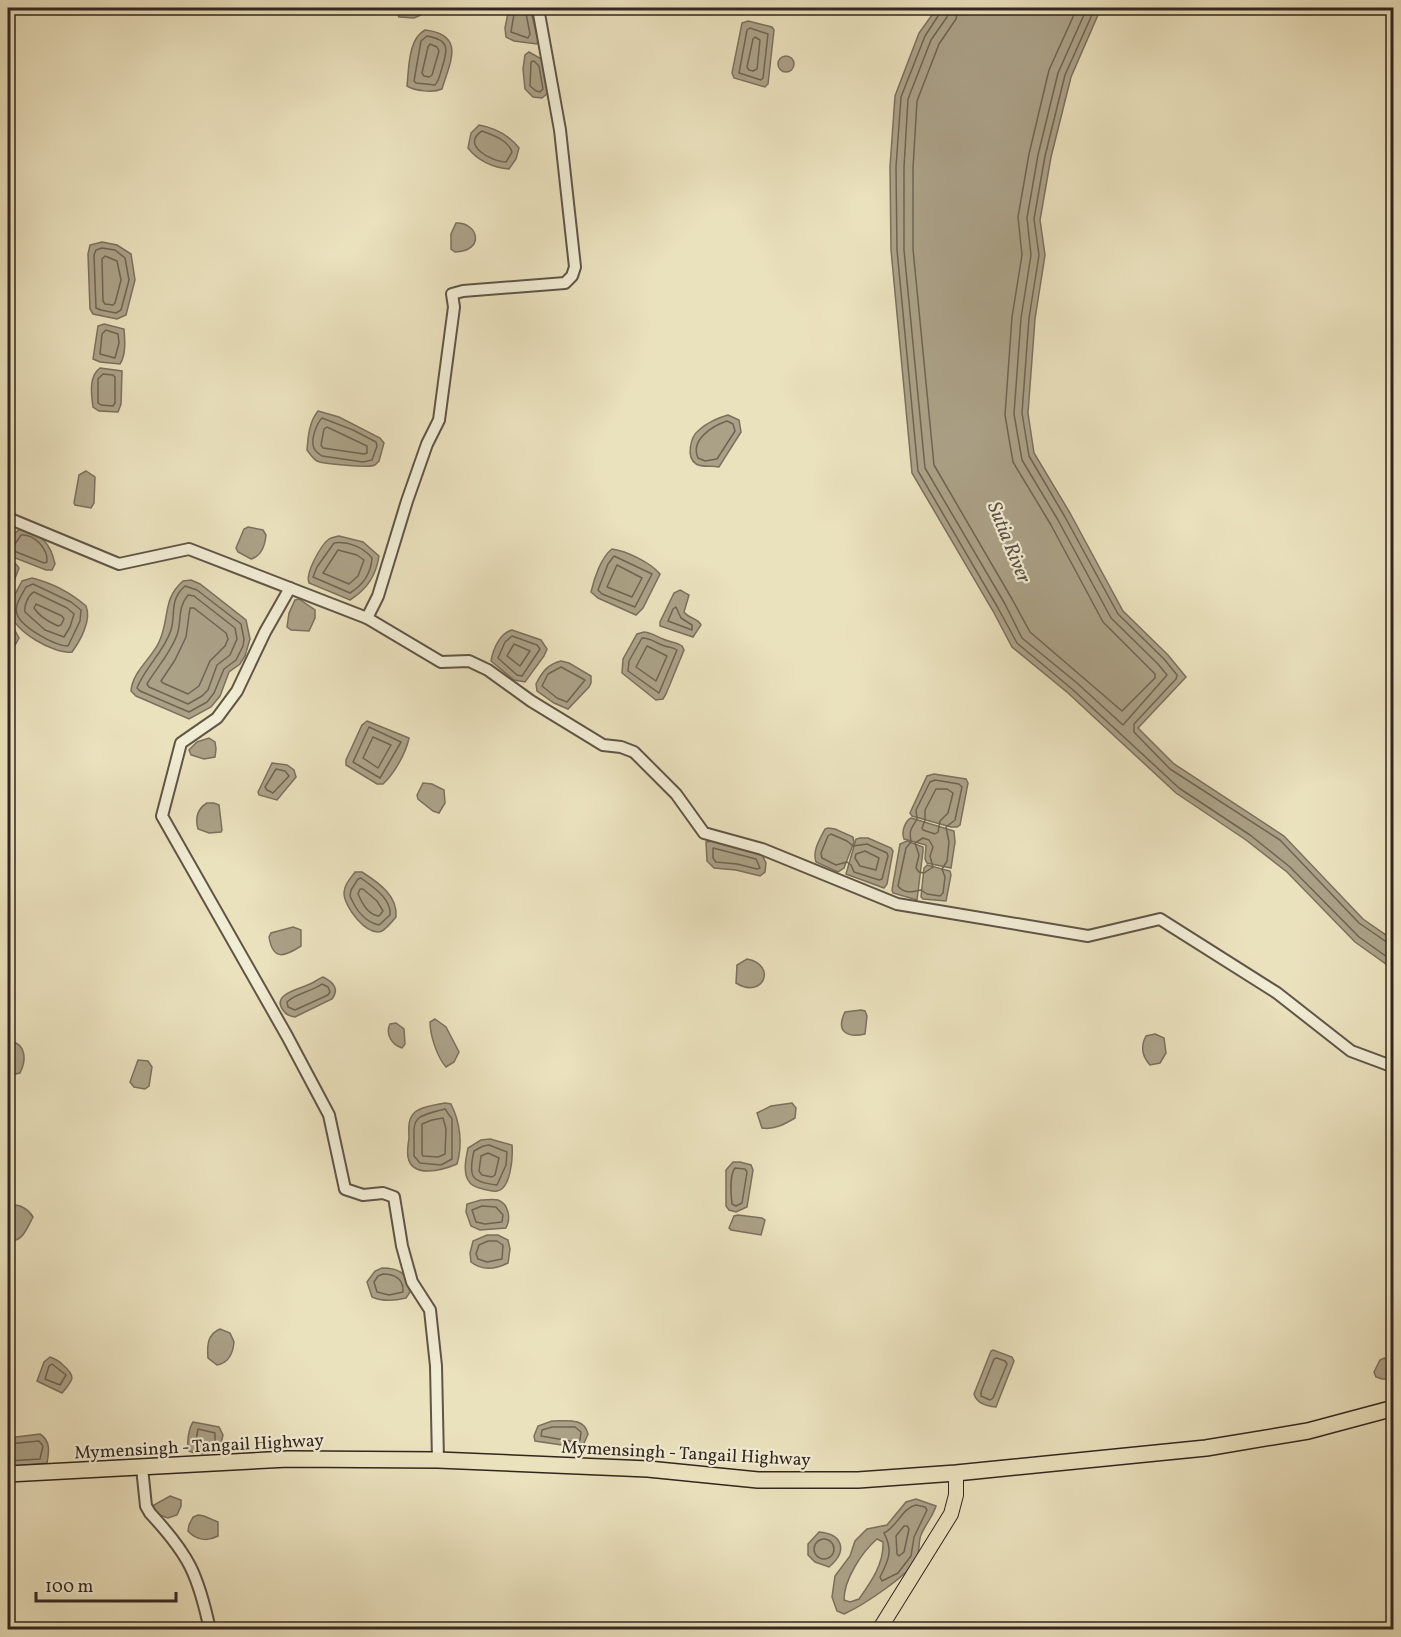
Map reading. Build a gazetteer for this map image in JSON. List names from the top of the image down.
{
  "streets": {
    "highway": ["Mymensingh - Tangail Highway"]
  },
  "water": ["Sutia River"],
  "scale_bar": "100 m"
}
